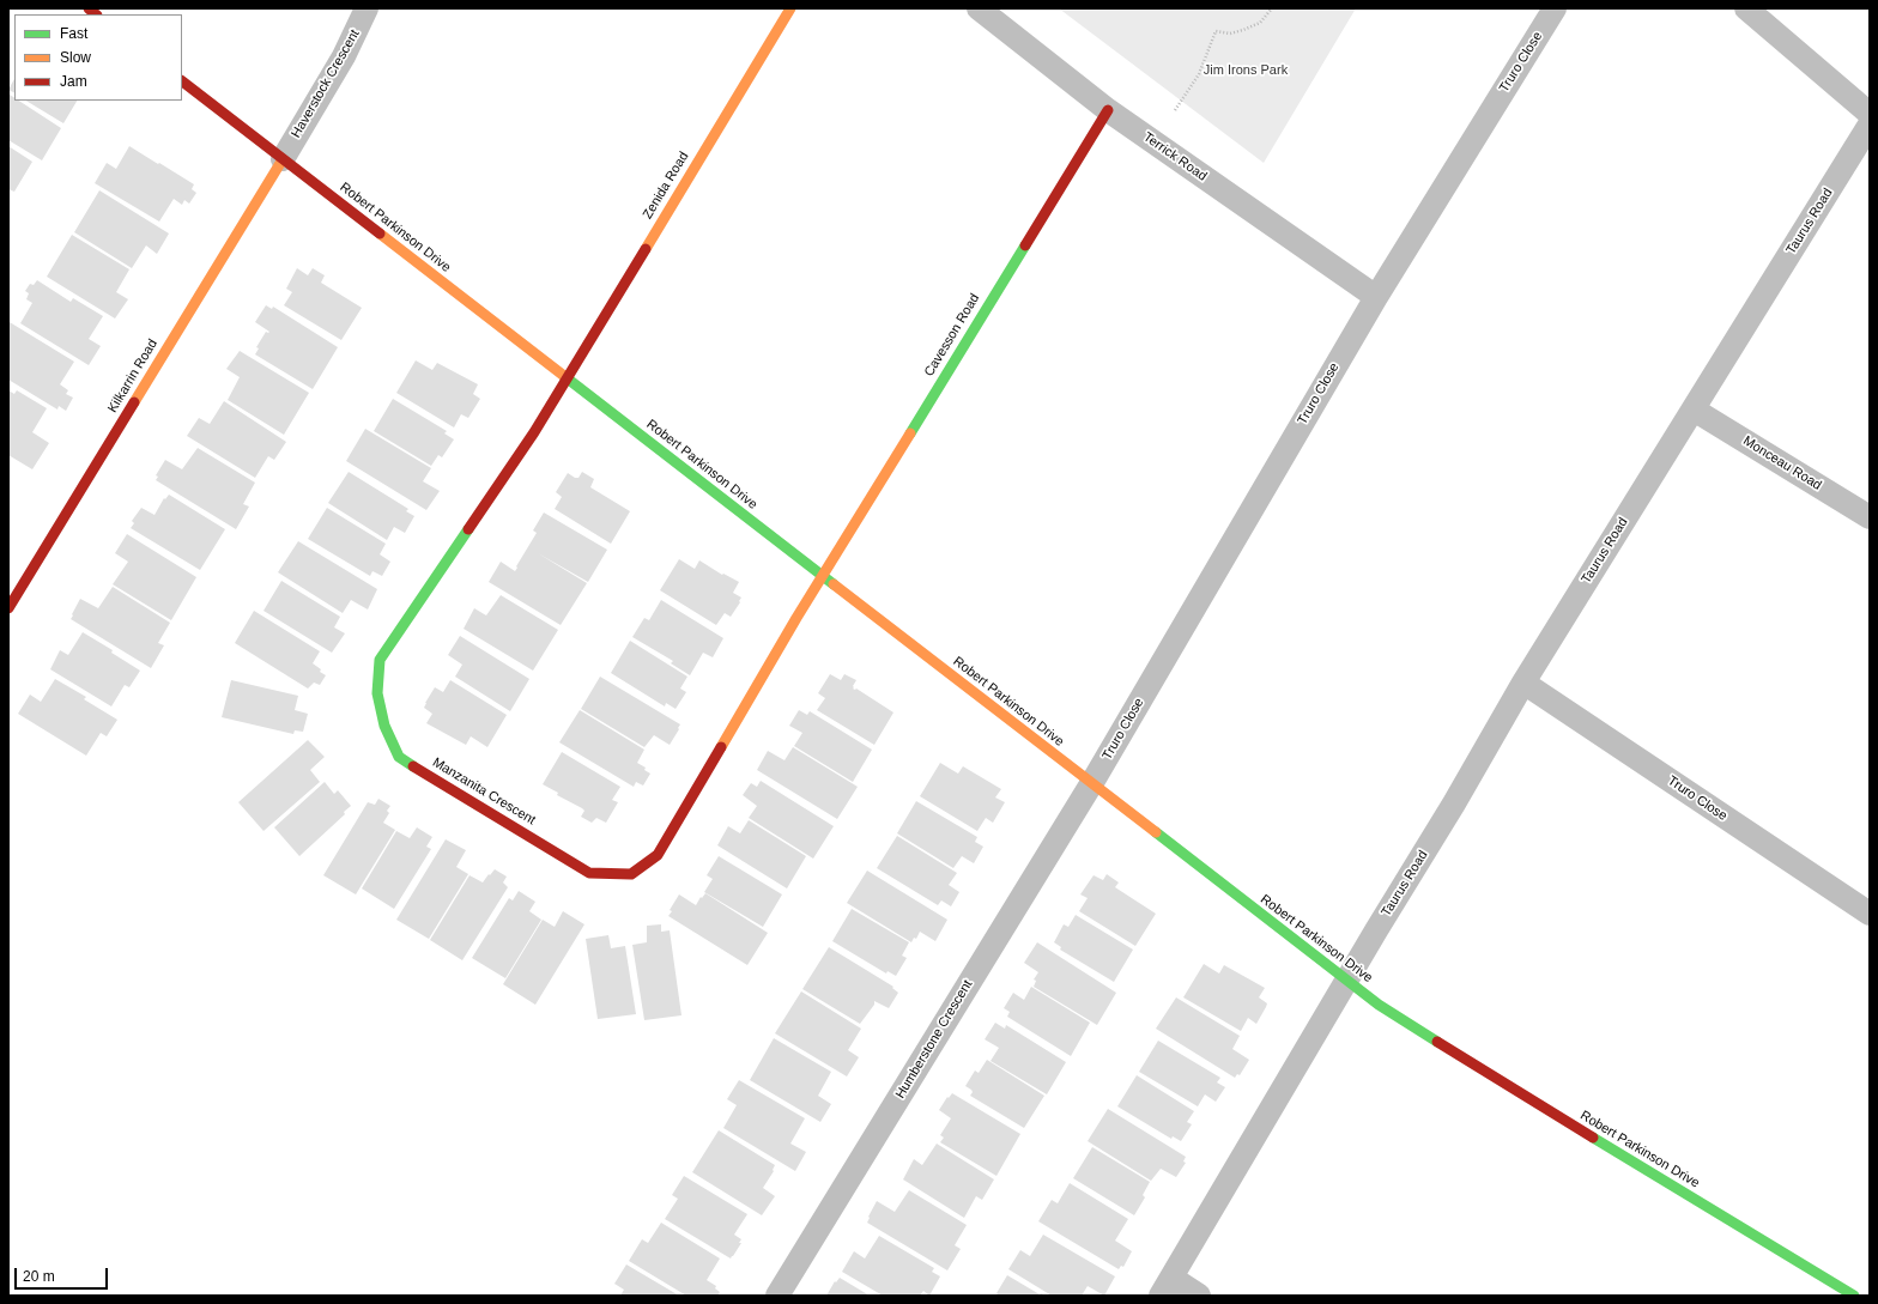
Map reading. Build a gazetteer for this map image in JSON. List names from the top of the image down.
{
  "streets": {
    "street": [
      "Truro Close",
      "Haverstock Crescent",
      "Terrick Road",
      "Zenida Road",
      "Taurus Road",
      "Robert Parkinson Drive",
      "Cavesson Road",
      "Kilkarrin Road",
      "Monceau Road",
      "Manzanita Crescent",
      "Humberstone Crescent"
    ]
  },
  "crossings": [
    ["Truro Close", "Terrick Road"],
    ["Truro Close", "Taurus Road"],
    ["Truro Close", "Robert Parkinson Drive"],
    ["Truro Close", "Humberstone Crescent"],
    ["Haverstock Crescent", "Robert Parkinson Drive"],
    ["Haverstock Crescent", "Kilkarrin Road"],
    ["Terrick Road", "Cavesson Road"],
    ["Zenida Road", "Robert Parkinson Drive"],
    ["Zenida Road", "Manzanita Crescent"],
    ["Taurus Road", "Robert Parkinson Drive"],
    ["Taurus Road", "Monceau Road"],
    ["Robert Parkinson Drive", "Cavesson Road"],
    ["Robert Parkinson Drive", "Kilkarrin Road"],
    ["Robert Parkinson Drive", "Manzanita Crescent"],
    ["Robert Parkinson Drive", "Humberstone Crescent"],
    ["Cavesson Road", "Manzanita Crescent"]
  ],
  "parks": ["Jim Irons Park"],
  "legend": ["Fast", "Slow", "Jam"],
  "scale_bar": "20 m"
}
